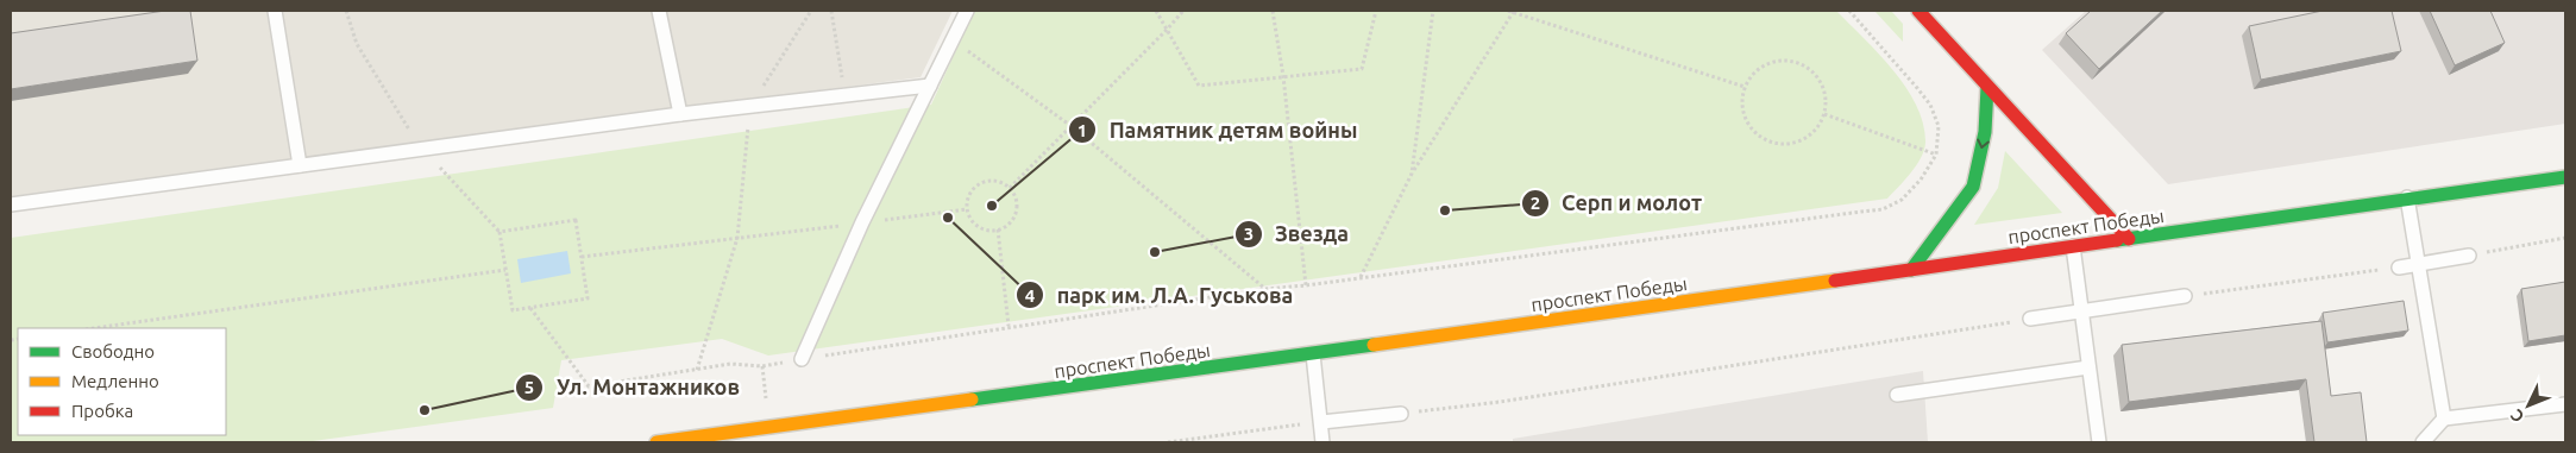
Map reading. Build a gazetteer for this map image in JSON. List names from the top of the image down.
{
  "streets": {
    "main road": ["проспект Победы"]
  },
  "places": [
    "Памятник детям войны",
    "Серп и молот",
    "парк им. Л.А. Гуськова",
    "Звезда",
    "Ул. Монтажников"
  ],
  "legend": ["Свободно", "Медленно", "Пробка"],
  "north": "bottom left"
}
